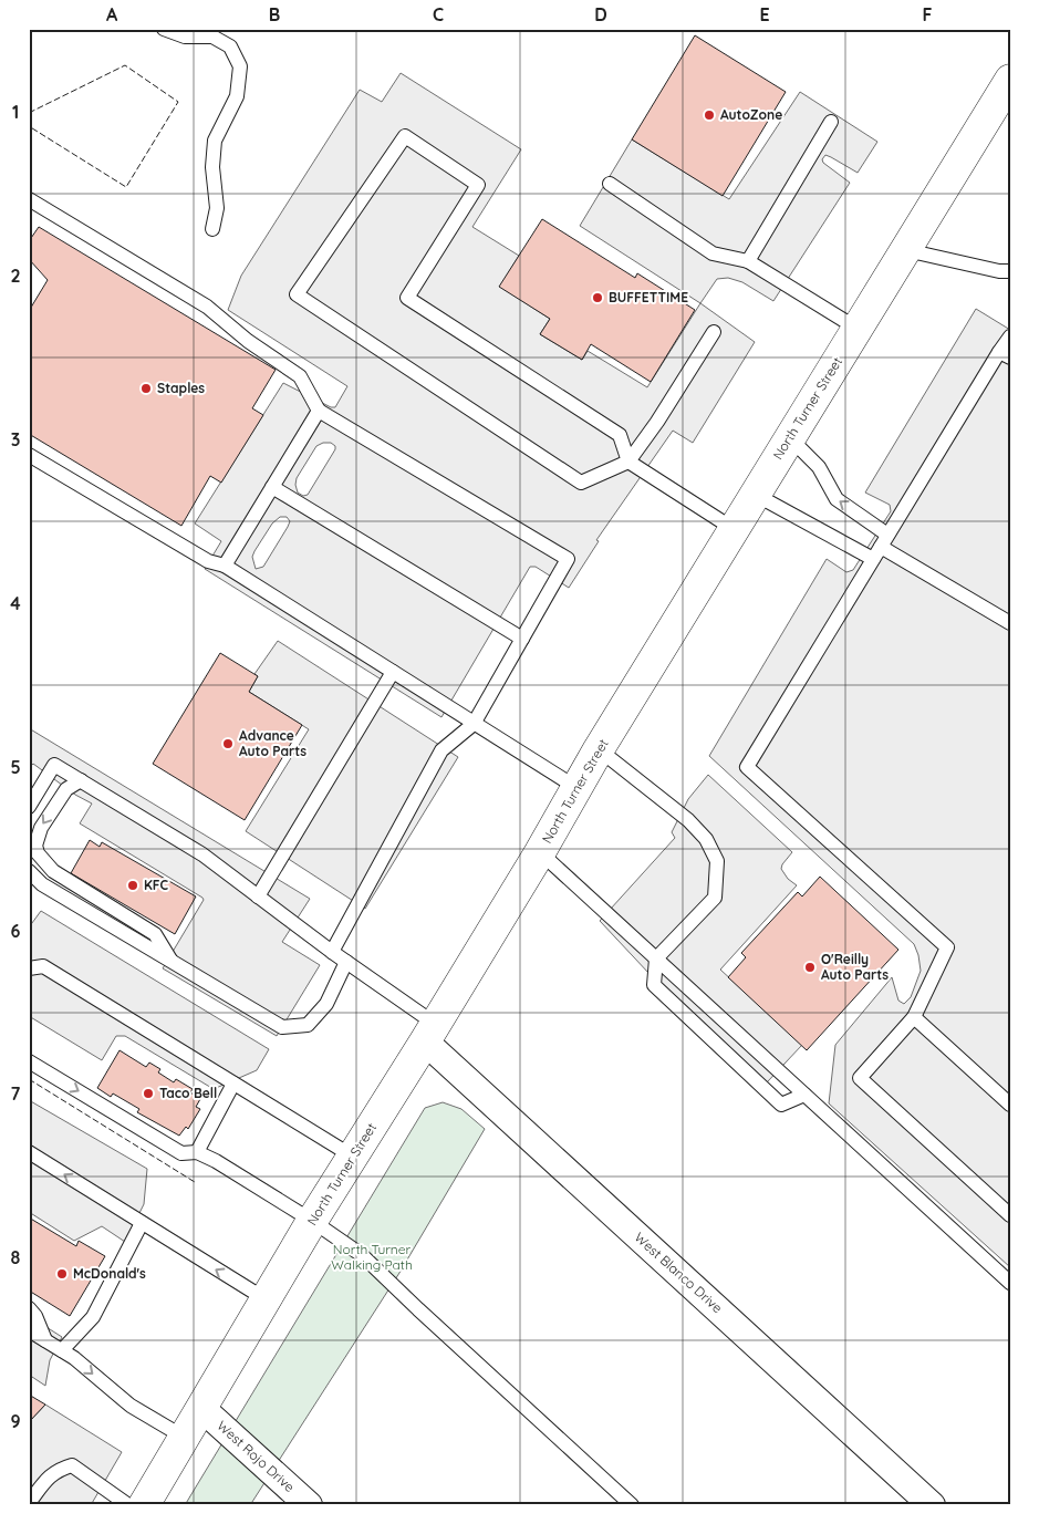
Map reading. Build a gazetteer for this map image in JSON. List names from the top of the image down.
{
  "streets": {
    "main road": ["North Turner Street"],
    "street": ["West Blanco Drive", "West Rojo Drive"]
  },
  "crossings": [
    ["North Turner Street", "West Blanco Drive"],
    ["North Turner Street", "West Rojo Drive"]
  ],
  "parks": ["North Turner Walking Path"],
  "places": [
    "AutoZone",
    "BUFFETTIME",
    "Staples",
    "Advance Auto Parts",
    "KFC",
    "O'Reilly Auto Parts",
    "Taco Bell",
    "McDonald's"
  ],
  "grid": {
    "columns": [
      "A",
      "B",
      "C",
      "D",
      "E",
      "F"
    ],
    "rows": [
      "1",
      "2",
      "3",
      "4",
      "5",
      "6",
      "7",
      "8",
      "9"
    ]
  }
}
